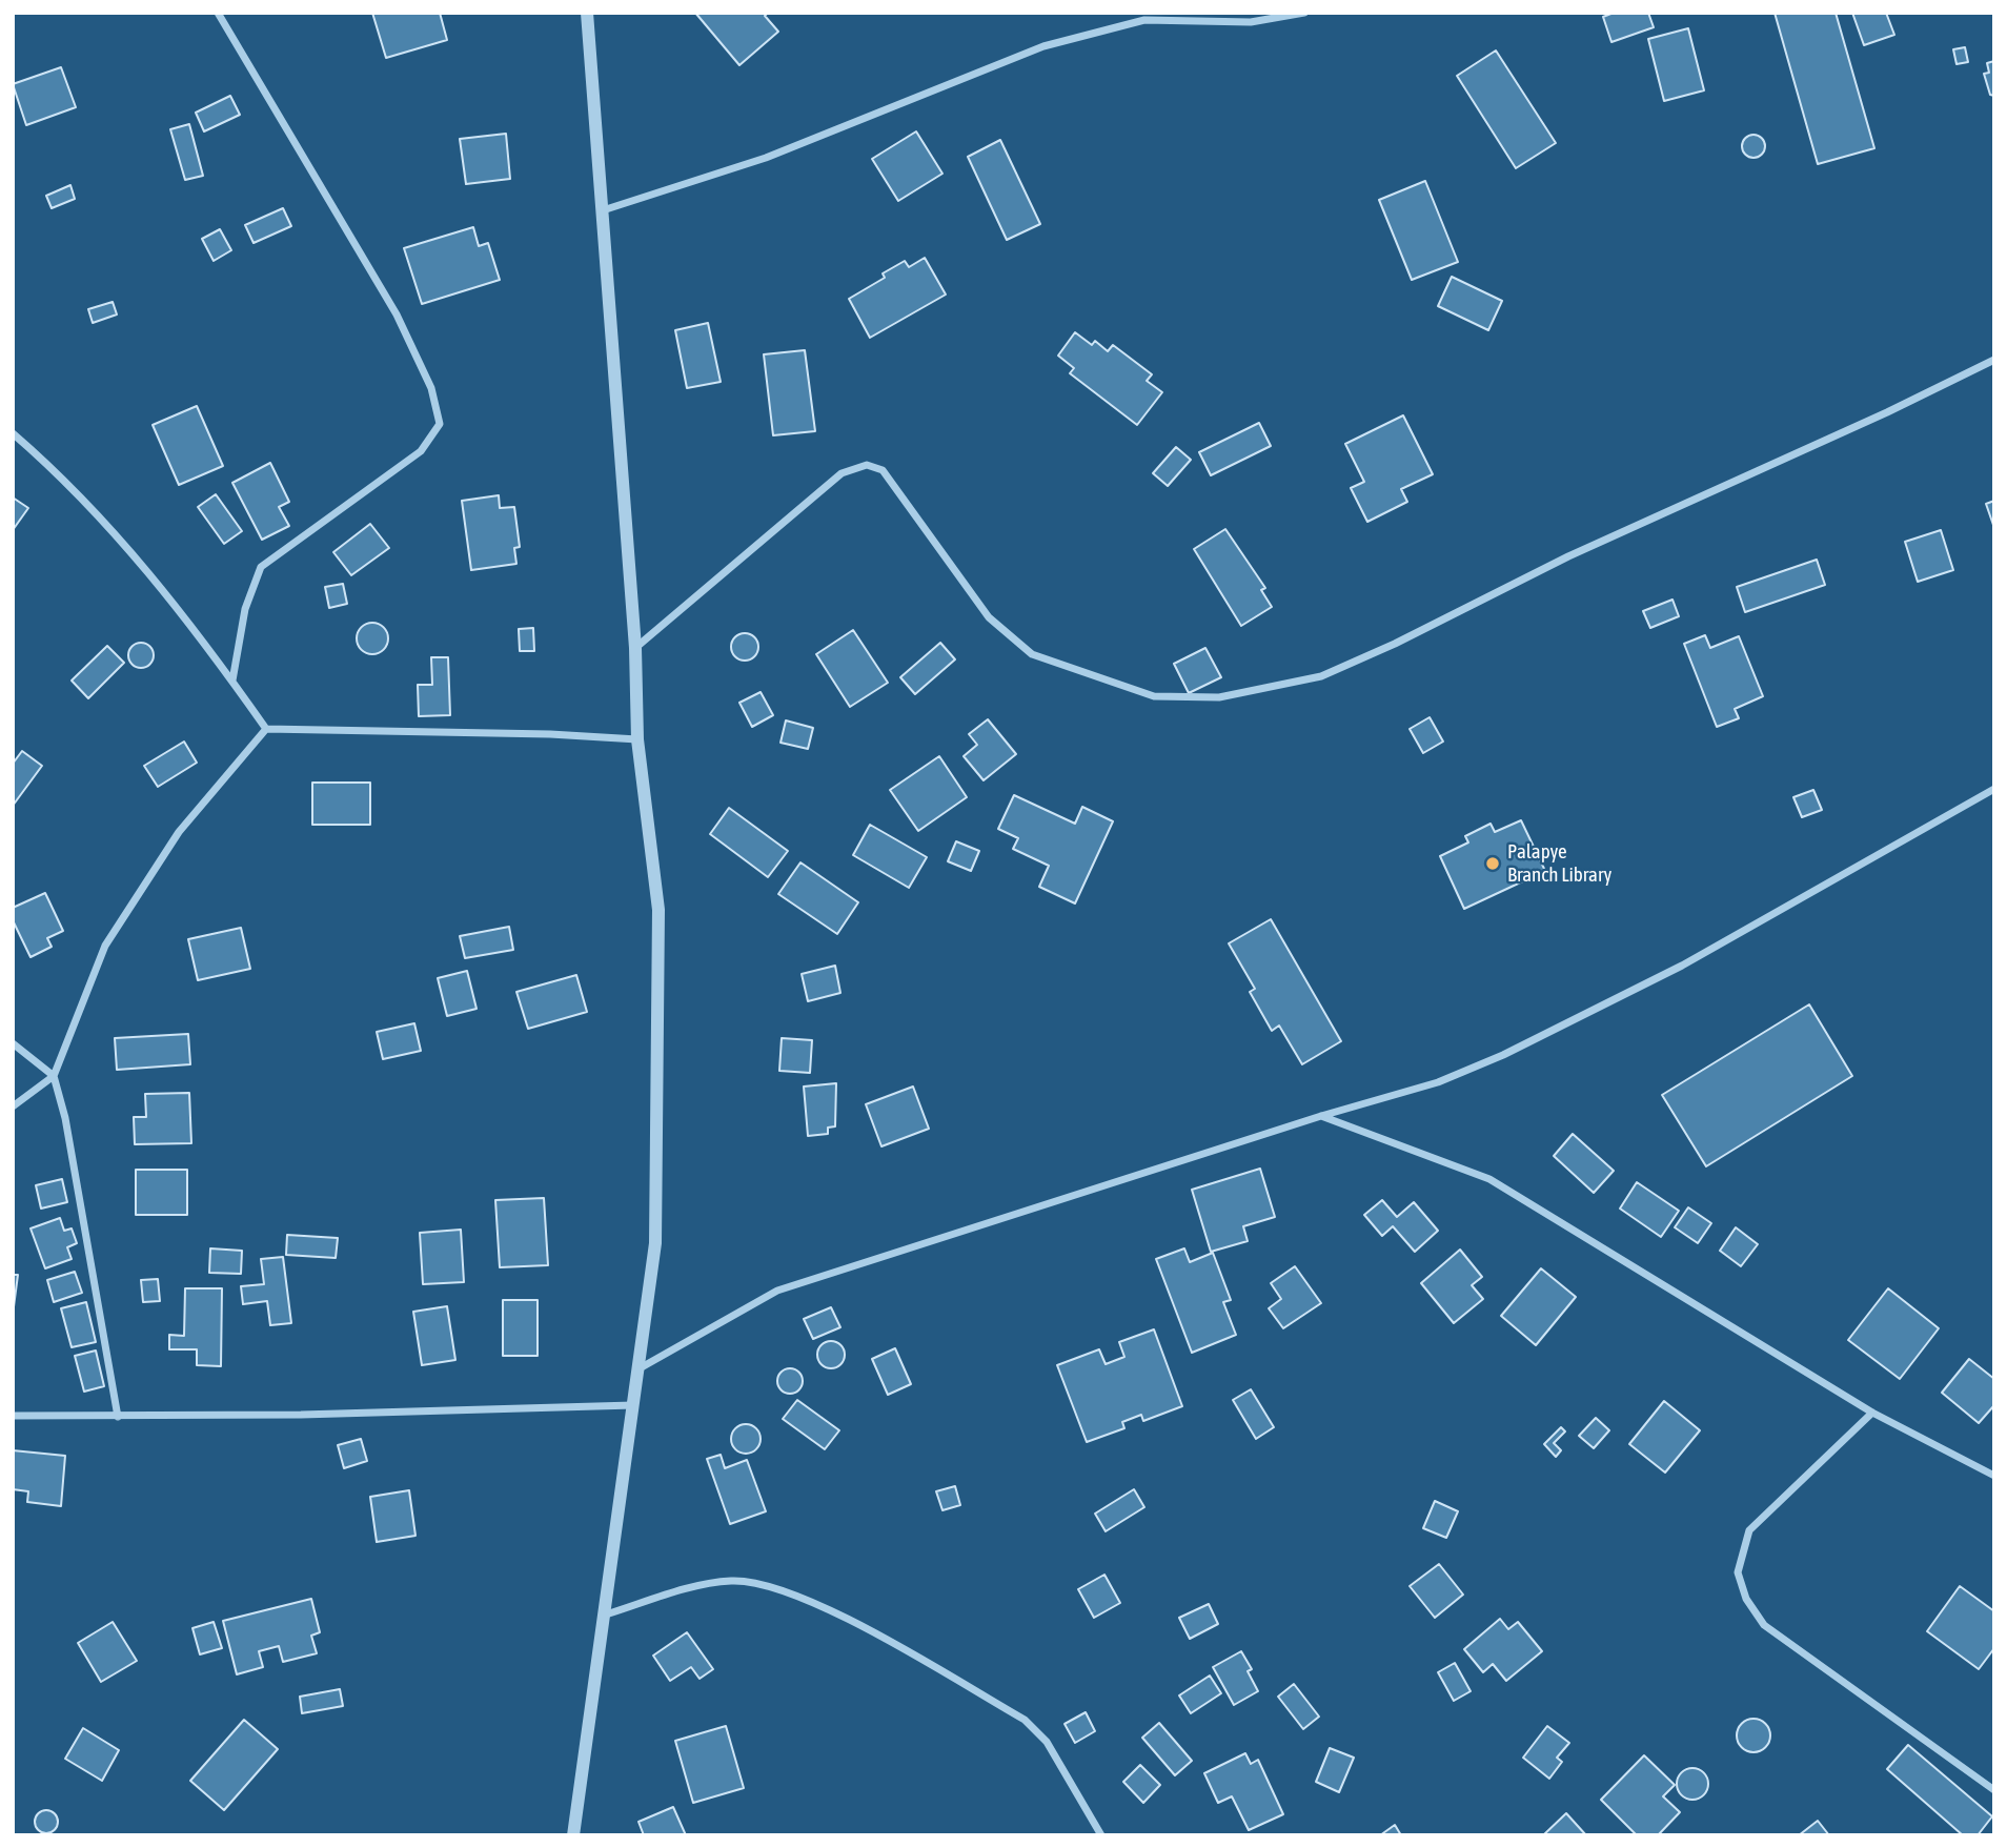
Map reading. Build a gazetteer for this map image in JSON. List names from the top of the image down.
{
  "places": ["Palapye Branch Library"]
}
